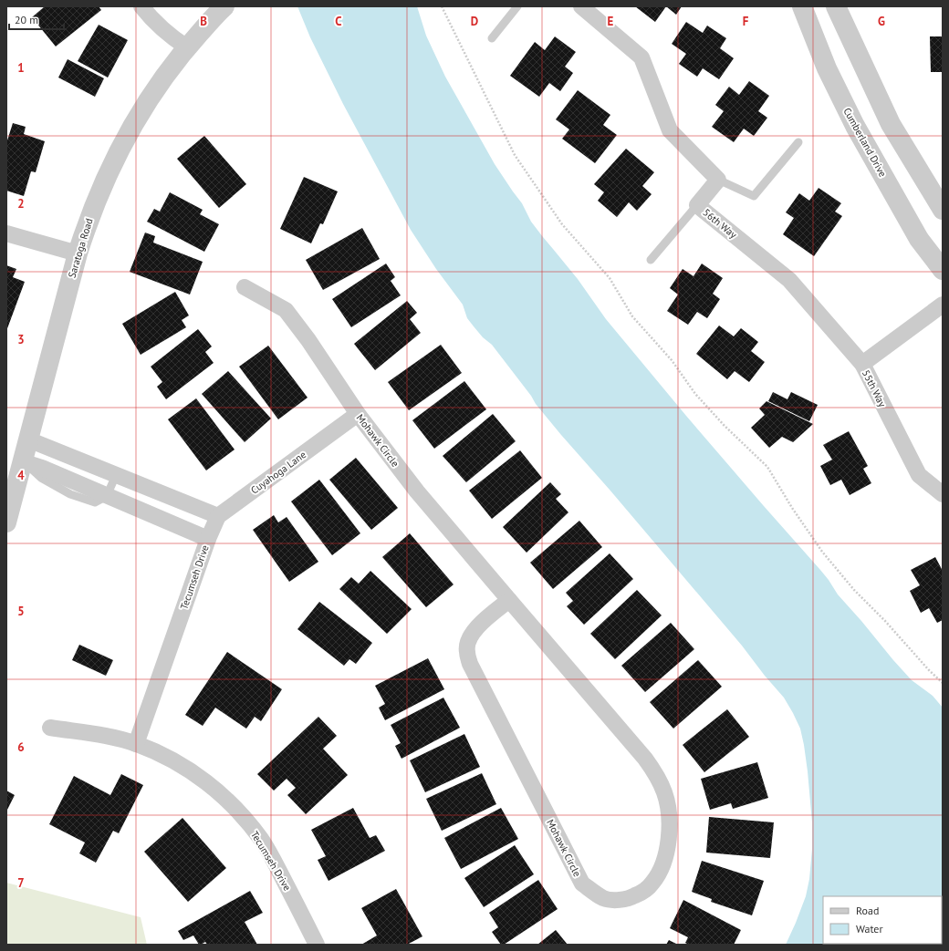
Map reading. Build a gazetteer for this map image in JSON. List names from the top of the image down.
{
  "streets": {
    "street": [
      "Cumberland Drive",
      "56th Way",
      "Saratoga Road",
      "55th Way",
      "Mohawk Circle",
      "Cuyahoga Lane",
      "Tecumseh Drive"
    ]
  },
  "crossings": [
    ["56th Way", "55th Way"],
    ["Saratoga Road", "Tecumseh Drive"],
    ["Mohawk Circle", "Cuyahoga Lane"]
  ],
  "legend": ["Road", "Water"],
  "scale_bar": "20 m",
  "grid": {
    "columns": [
      "B",
      "C",
      "D",
      "E",
      "F",
      "G"
    ],
    "rows": [
      "1",
      "2",
      "3",
      "4",
      "5",
      "6",
      "7"
    ]
  }
}
